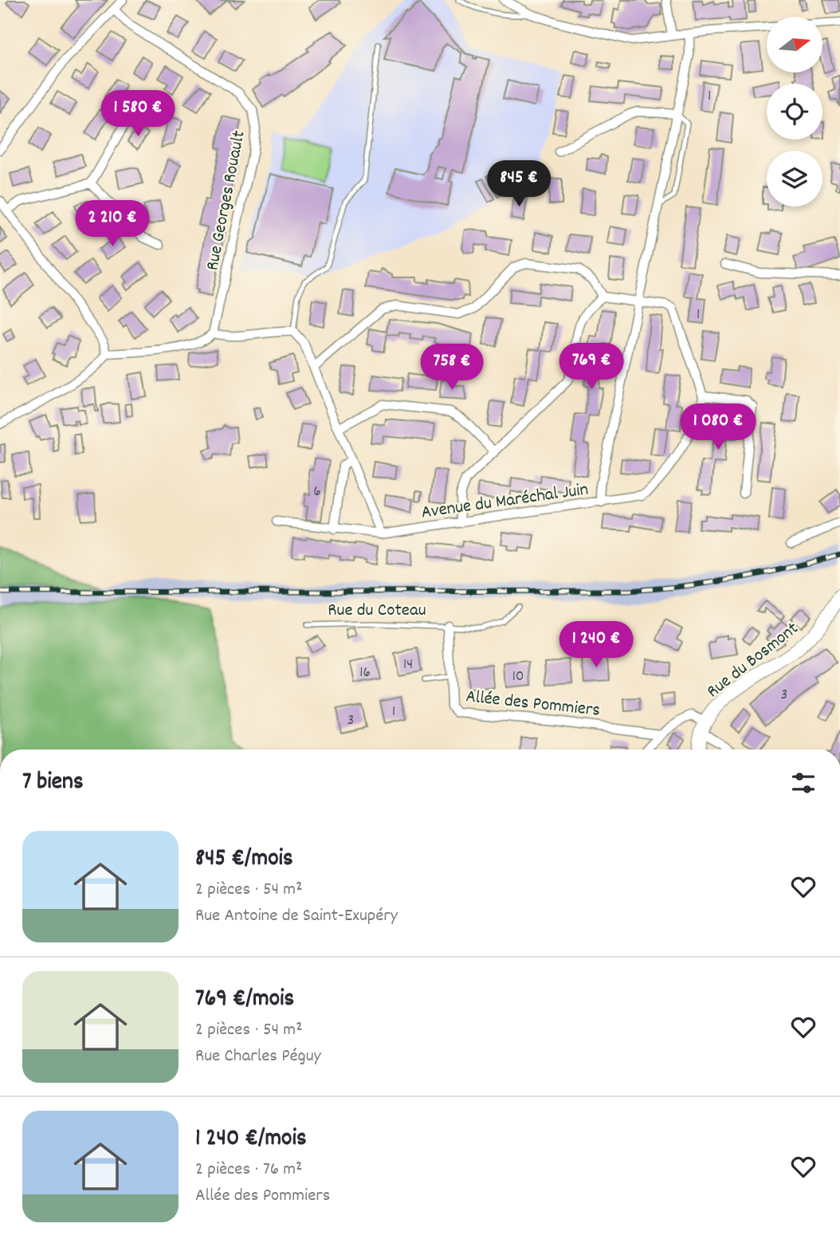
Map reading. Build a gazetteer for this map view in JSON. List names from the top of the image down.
{
  "streets": {
    "street": [
      "Rue Georges Rouault",
      "Avenue du Maréchal Juin",
      "Rue du Bosmont",
      "Allée des Pommiers"
    ],
    "lane": ["Rue du Coteau"]
  },
  "crossings": [
    ["Rue du Coteau", "Allée des Pommiers"]
  ],
  "house_numbers": [
    "1",
    "1",
    "6",
    "14",
    "16",
    "10",
    "3",
    "1",
    "3"
  ],
  "north": "right",
  "page": {
    "price": [
      "1 580 €",
      "845 €",
      "2 210 €",
      "769 €",
      "758 €",
      "1 080 €",
      "1 240 €"
    ],
    "heading": "7 biens",
    "list": [
      {
        "name": "845 €/mois",
        "note": "2 pièces · 54 m² · Rue Antoine de Saint-Exupéry"
      },
      {
        "name": "769 €/mois",
        "note": "2 pièces · 54 m² · Rue Charles Péguy"
      },
      {
        "name": "1 240 €/mois",
        "note": "2 pièces · 76 m² · Allée des Pommiers"
      }
    ]
  }
}
